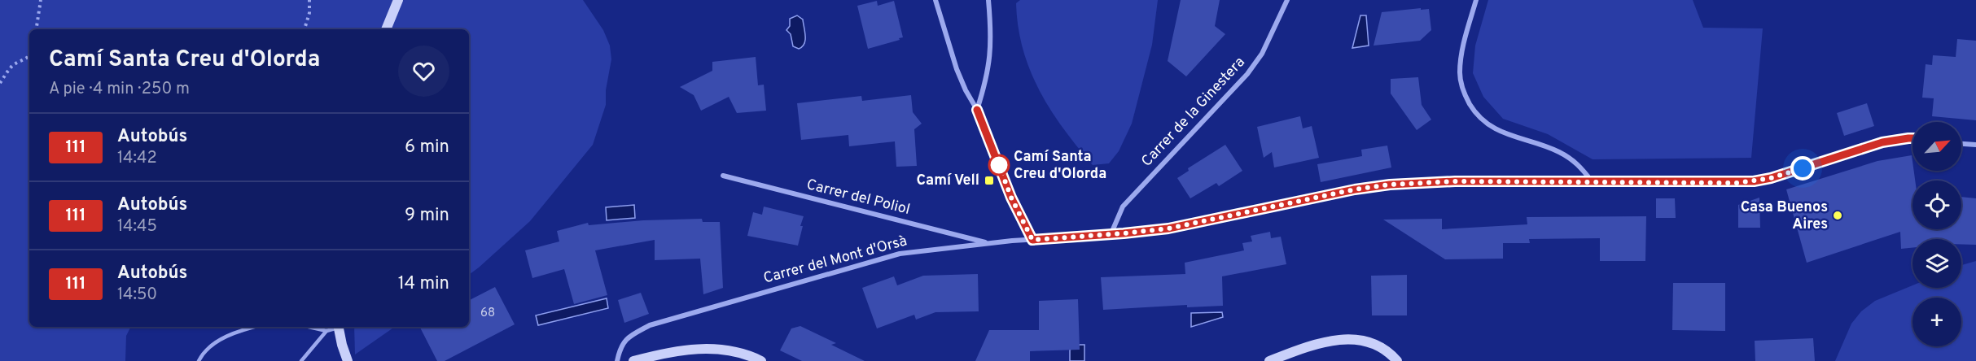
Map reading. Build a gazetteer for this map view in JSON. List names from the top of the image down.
{
  "streets": {
    "street": ["Carrer de la Ginestera", "Carrer del Poliol", "Carrer del Mont d'Orsà"]
  },
  "crossings": [
    ["Carrer de la Ginestera", "Carrer del Mont d'Orsà"],
    ["Carrer del Poliol", "Carrer del Mont d'Orsà"]
  ],
  "places": {
    "other": ["Camí Santa Creu d'Olorda", "Casa Buenos Aires"],
    "transit": ["Camí Vell"]
  },
  "lines": ["bus line 111"],
  "house_numbers": ["68"],
  "north": "top right",
  "page": {
    "heading": ["Camí Santa Creu d'Olorda", "A pie · 4 min · 250 m"],
    "list": [
      {
        "mark": "111",
        "name": "Autobús",
        "note": "14:42",
        "value": "6 min"
      },
      {
        "mark": "111",
        "name": "Autobús",
        "note": "14:45",
        "value": "9 min"
      },
      {
        "mark": "111",
        "name": "Autobús",
        "note": "14:50",
        "value": "14 min"
      }
    ],
    "map_buttons": "+"
  }
}
